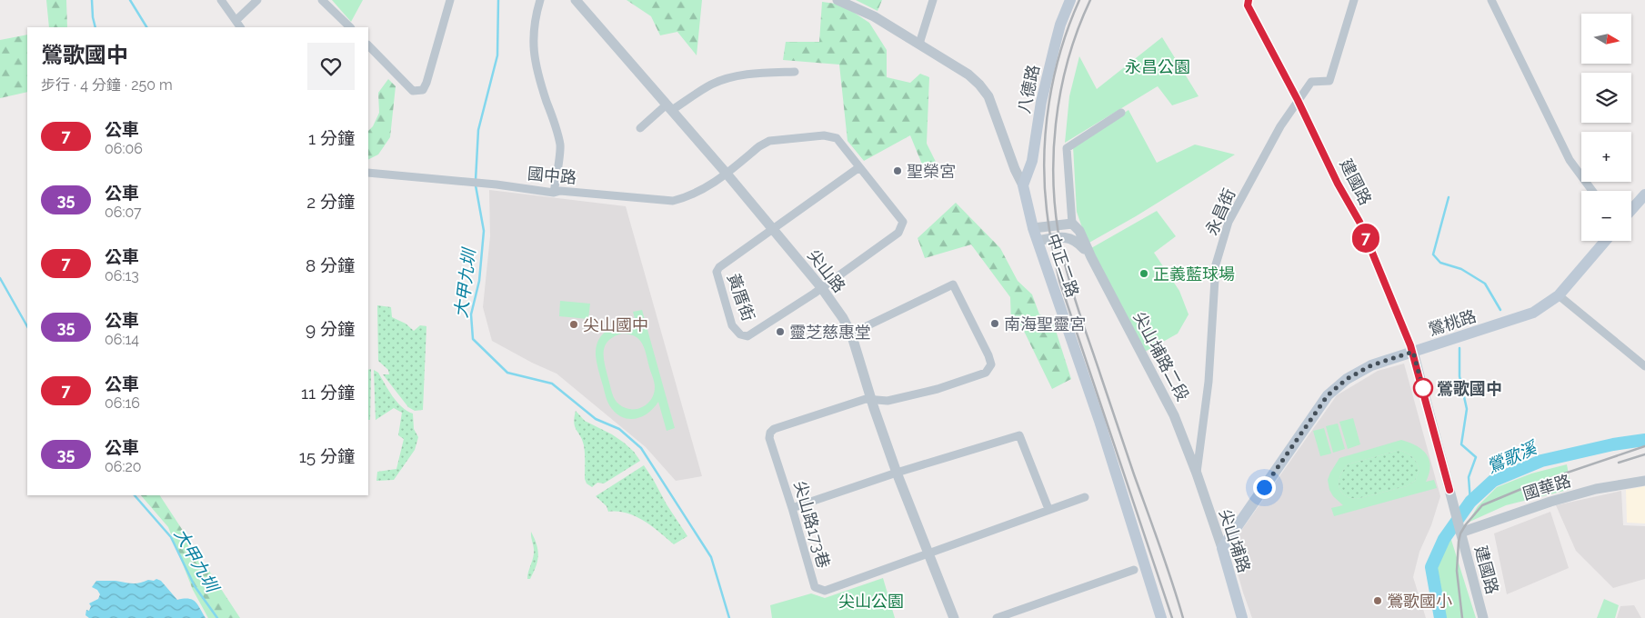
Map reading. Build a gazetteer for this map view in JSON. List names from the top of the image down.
{
  "streets": {
    "main road": [
      "八德路",
      "中正二路",
      "鶯桃路",
      "尖山埔路"
    ],
    "street": [
      "國中路",
      "建國路",
      "永昌街",
      "尖山路",
      "黃厝街",
      "尖山埔路二段",
      "國華路",
      "尖山路173巷"
    ]
  },
  "crossings": [
    ["八德路", "中正二路"],
    ["國中路", "尖山路"],
    ["國中路", "黃厝街"],
    ["建國路", "永昌街"],
    ["建國路", "鶯桃路"],
    ["建國路", "國華路"],
    ["永昌街", "尖山埔路二段"],
    ["永昌街", "尖山埔路"],
    ["尖山路", "黃厝街"],
    ["尖山路", "尖山路173巷"],
    ["鶯桃路", "尖山埔路"],
    ["尖山埔路二段", "尖山埔路"]
  ],
  "water": ["大甲九圳", "鶯歌溪"],
  "parks": ["永昌公園", "尖山公園"],
  "places": [
    "聖榮宮",
    "正義藍球場",
    "南海聖靈宮",
    "尖山國中",
    "靈芝慈惠堂",
    "鶯歌國中",
    "鶯歌國小"
  ],
  "lines": ["bus line 7"],
  "north": "right",
  "page": {
    "on_map": "7",
    "map_buttons": ["+", "−"],
    "heading": ["鶯歌國中", "步行 · 4 分鐘 · 250 m"],
    "list": [
      {
        "mark": "7",
        "name": "公車",
        "note": "06:06",
        "value": "1 分鐘"
      },
      {
        "mark": "35",
        "name": "公車",
        "note": "06:07",
        "value": "2 分鐘"
      },
      {
        "mark": "7",
        "name": "公車",
        "note": "06:13",
        "value": "8 分鐘"
      },
      {
        "mark": "35",
        "name": "公車",
        "note": "06:14",
        "value": "9 分鐘"
      },
      {
        "mark": "7",
        "name": "公車",
        "note": "06:16",
        "value": "11 分鐘"
      },
      {
        "mark": "35",
        "name": "公車",
        "note": "06:20",
        "value": "15 分鐘"
      }
    ]
  }
}
